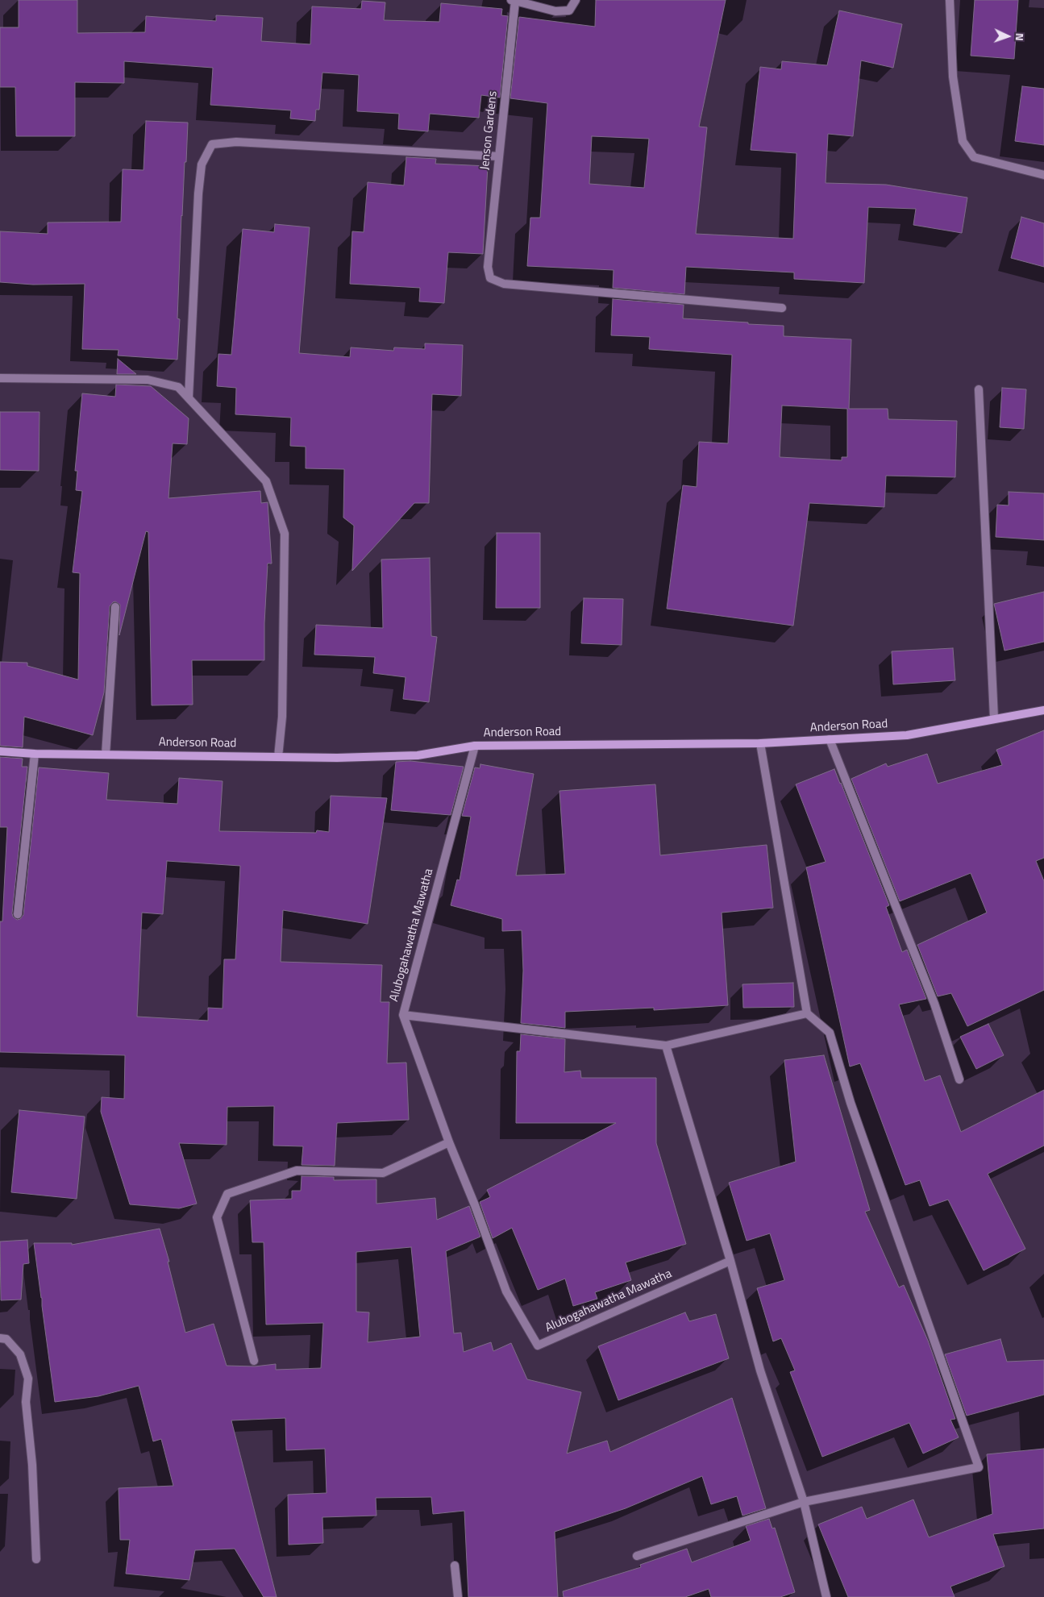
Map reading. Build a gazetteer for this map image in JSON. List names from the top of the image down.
{
  "streets": {
    "main road": ["Anderson Road"],
    "street": ["Jenson Gardens", "Alubogahawatha Mawatha"]
  },
  "crossings": [
    ["Anderson Road", "Alubogahawatha Mawatha"]
  ],
  "north": "right"
}
